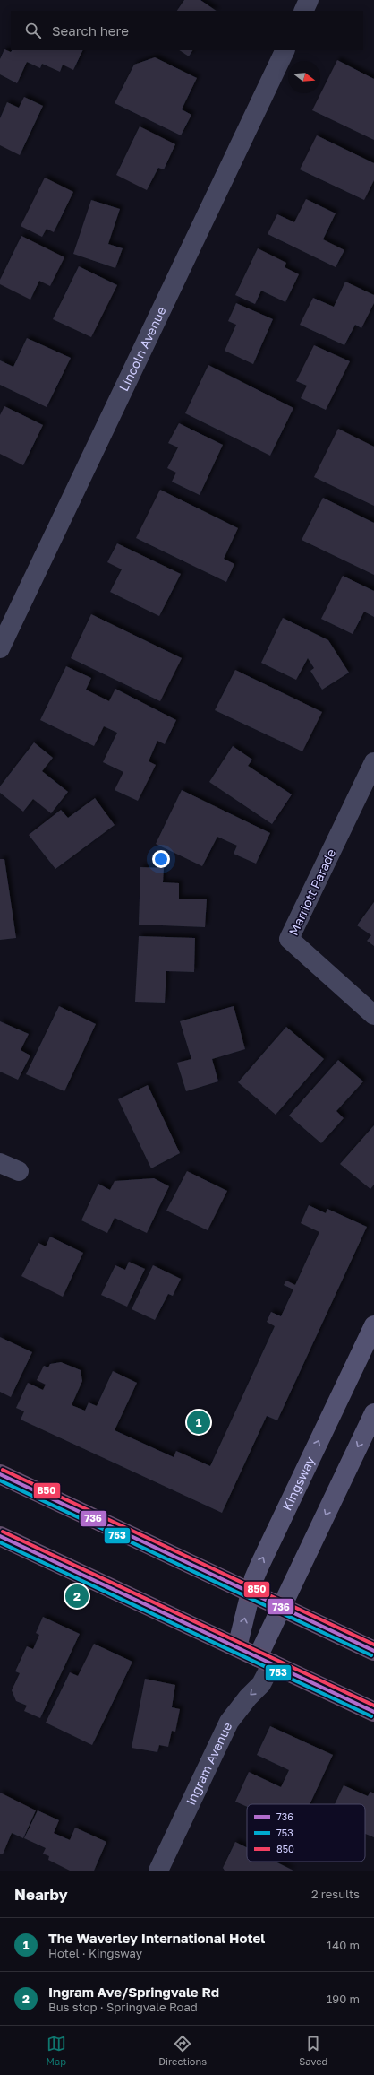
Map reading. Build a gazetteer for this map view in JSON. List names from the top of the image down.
{
  "streets": {
    "street": [
      "Lincoln Avenue",
      "Marriott Parade",
      "Kingsway",
      "Ingram Avenue"
    ]
  },
  "one_way": ["Ingram Avenue"],
  "lines": ["transit line 850", "transit line 736", "transit line 753"],
  "legend": ["736", "753", "850"],
  "north": "right",
  "page": {
    "search": "Search here",
    "pins": ["1", "2"],
    "heading": ["Nearby", "2 results"],
    "list": [
      {
        "mark": "1",
        "name": "The Waverley International Hotel",
        "note": "Hotel · Kingsway",
        "value": "140 m"
      },
      {
        "mark": "2",
        "name": "Ingram Ave/Springvale Rd",
        "note": "Bus stop · Springvale Road",
        "value": "190 m"
      }
    ],
    "nav": ["Map", "Directions", "Saved"]
  }
}
